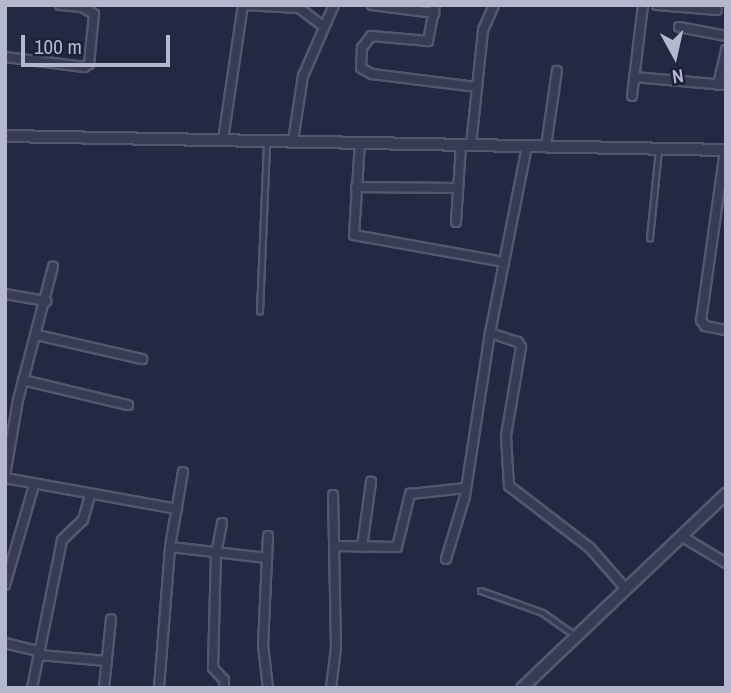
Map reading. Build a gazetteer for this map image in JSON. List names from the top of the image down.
{
  "scale_bar": "100 m",
  "north": "bottom"
}
